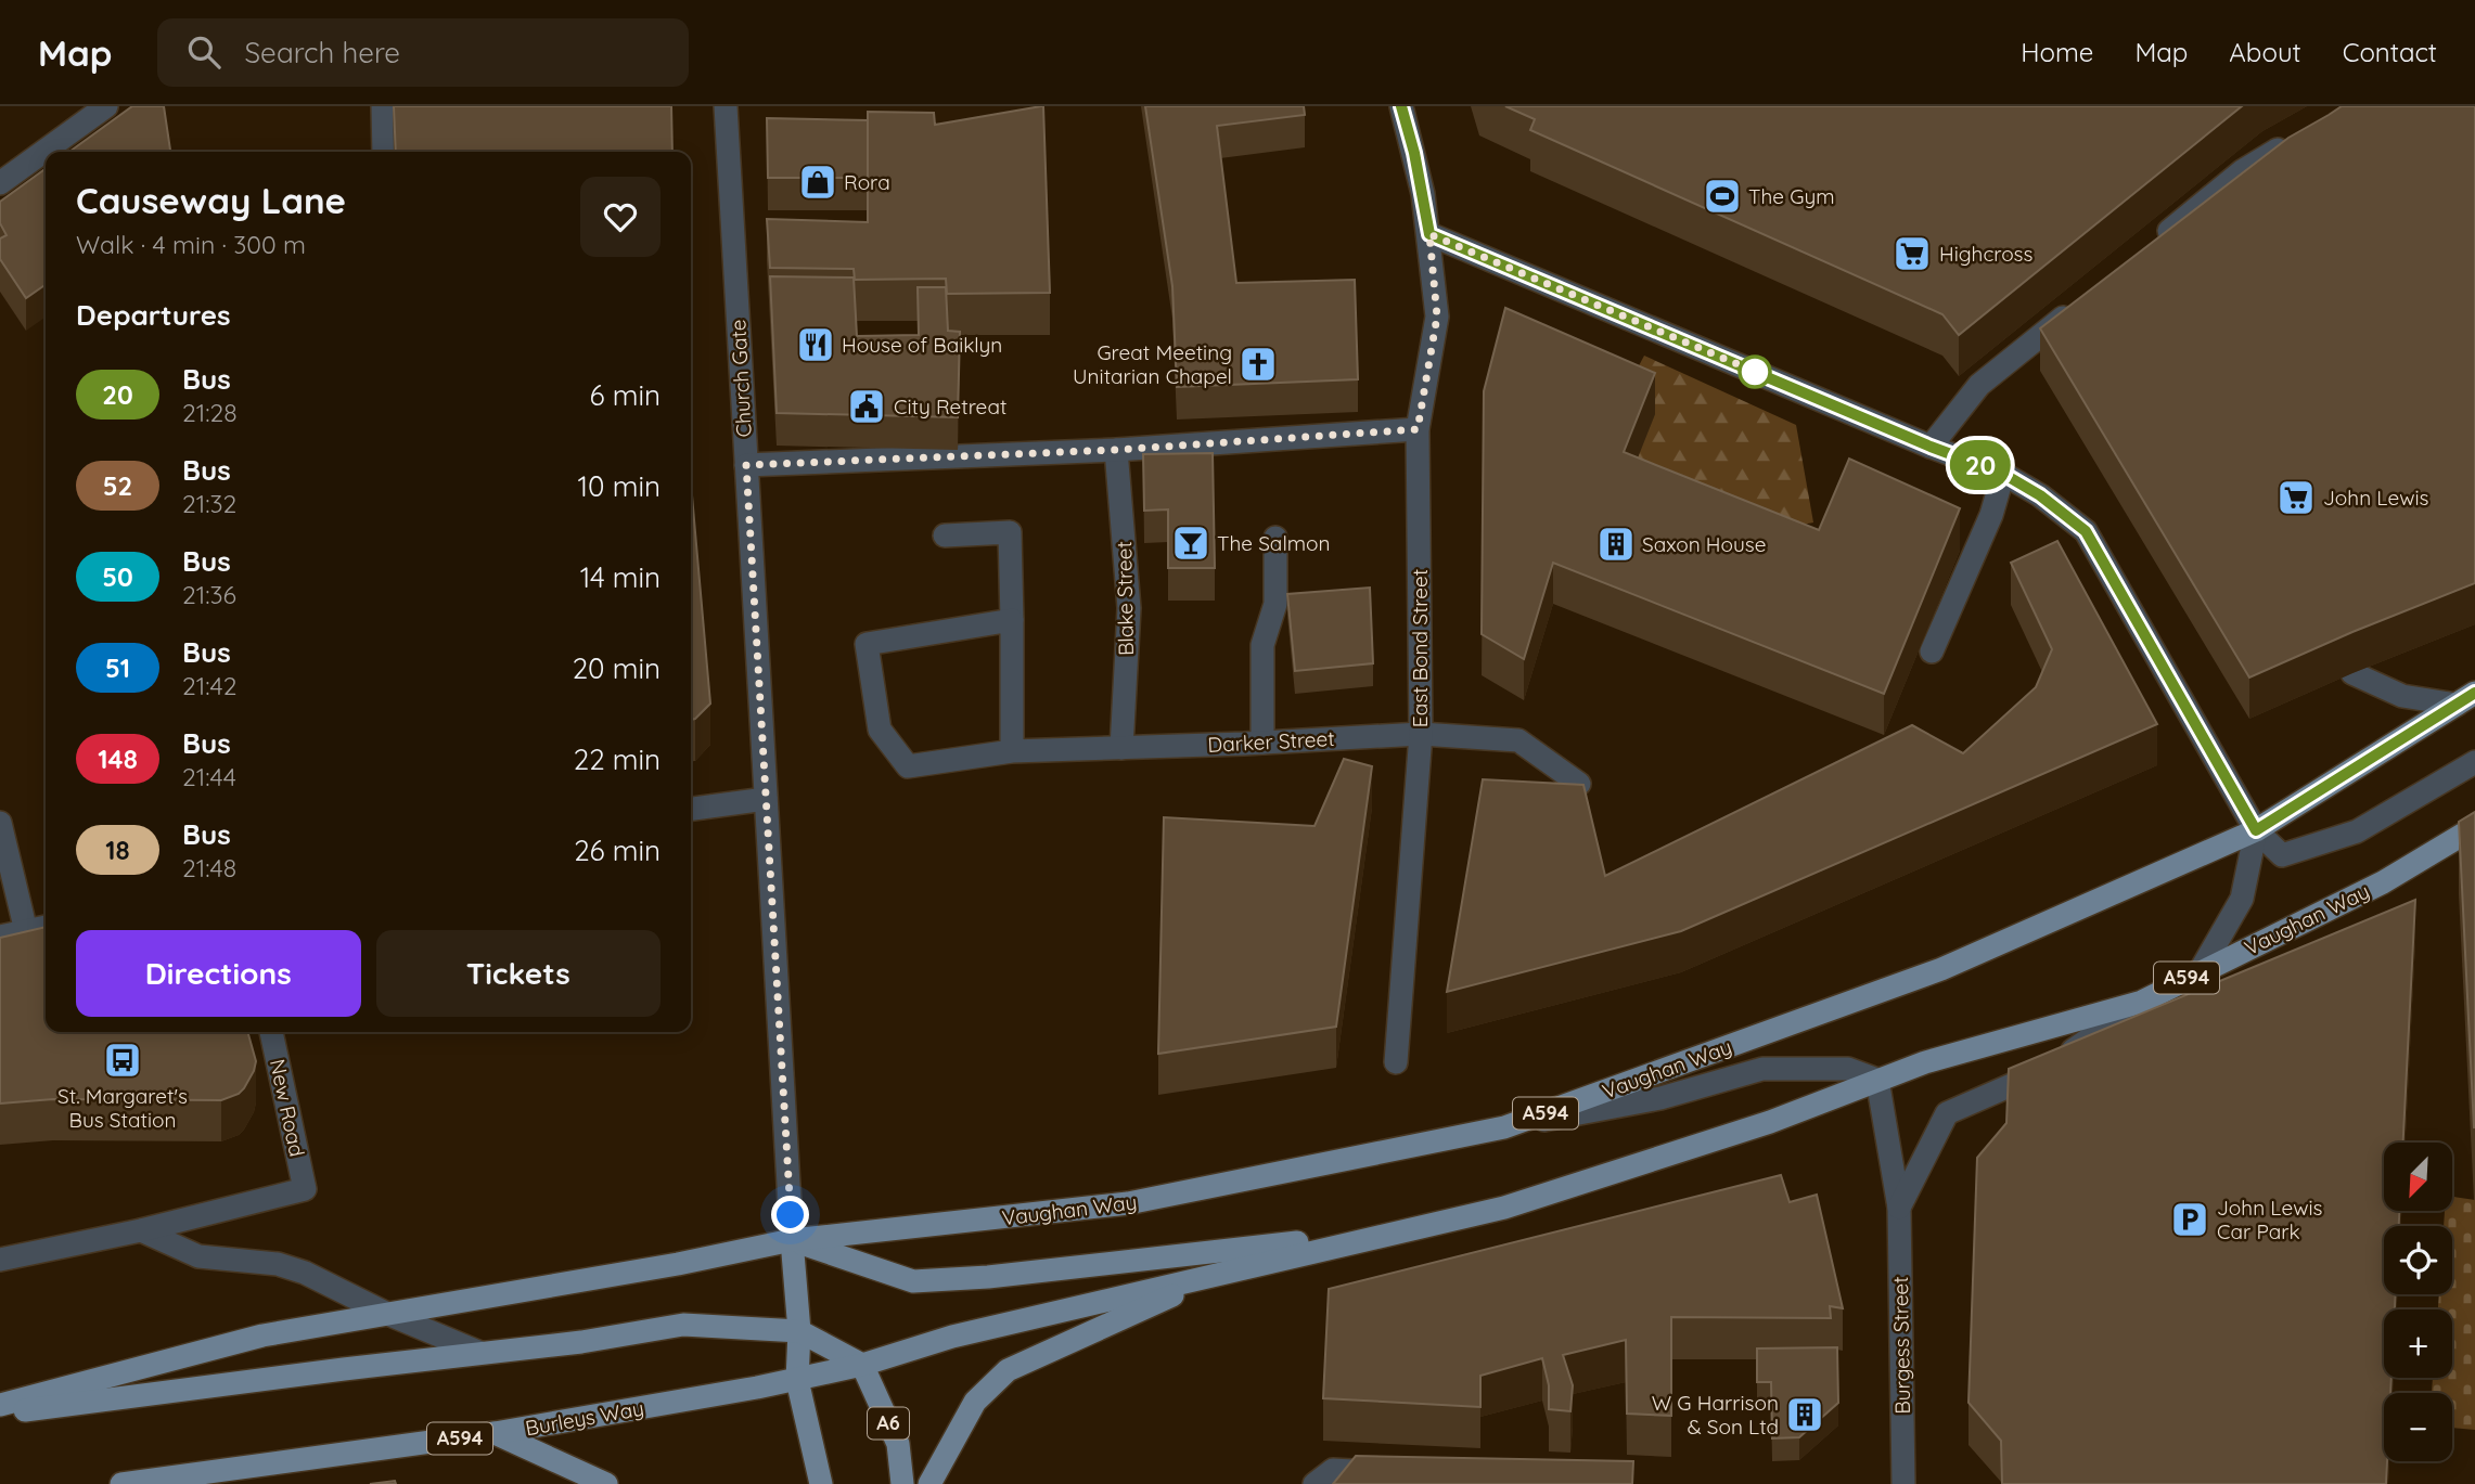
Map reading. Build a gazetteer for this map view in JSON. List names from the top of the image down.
{
  "streets": {
    "main road": [
      "Vaughan Way",
      "A594",
      "Burleys Way",
      "A6"
    ],
    "street": [
      "Church Gate",
      "Blake Street",
      "East Bond Street",
      "Darker Street",
      "New Road",
      "Burgess Street"
    ]
  },
  "crossings": [
    ["Church Gate", "Vaughan Way"],
    ["Church Gate", "A594"],
    ["Blake Street", "Darker Street"],
    ["East Bond Street", "Darker Street"],
    ["Vaughan Way", "A594"],
    ["Vaughan Way", "Burgess Street"],
    ["Vaughan Way", "Burleys Way"],
    ["Burleys Way", "A6"]
  ],
  "places": {
    "shop": ["Rora"],
    "sports": ["The Gym"],
    "supermarket": ["Highcross", "John Lewis"],
    "restaurant": ["House of Baiklyn"],
    "church": ["Great Meeting Unitarian Chapel"],
    "public building": ["City Retreat"],
    "bar": ["The Salmon"],
    "building": ["Saxon House", "W G Harrison & Son Ltd"],
    "bus stop": ["St. Margaret's Bus Station"],
    "parking": ["John Lewis Car Park"]
  },
  "lines": ["bus line 20"],
  "north": "bottom left",
  "page": {
    "header": "Map",
    "search": "Search here",
    "nav": [
      "Home",
      "Map",
      "About",
      "Contact"
    ],
    "on_map": "20",
    "heading": [
      ["Causeway Lane", "Walk · 4 min · 300 m"],
      "Departures"
    ],
    "list": [
      {
        "mark": "20",
        "name": "Bus",
        "note": "21:28",
        "value": "6 min"
      },
      {
        "mark": "52",
        "name": "Bus",
        "note": "21:32",
        "value": "10 min"
      },
      {
        "mark": "50",
        "name": "Bus",
        "note": "21:36",
        "value": "14 min"
      },
      {
        "mark": "51",
        "name": "Bus",
        "note": "21:42",
        "value": "20 min"
      },
      {
        "mark": "148",
        "name": "Bus",
        "note": "21:44",
        "value": "22 min"
      },
      {
        "mark": "18",
        "name": "Bus",
        "note": "21:48",
        "value": "26 min"
      }
    ],
    "buttons": ["Directions", "Tickets"],
    "map_buttons": ["+", "−"]
  }
}
